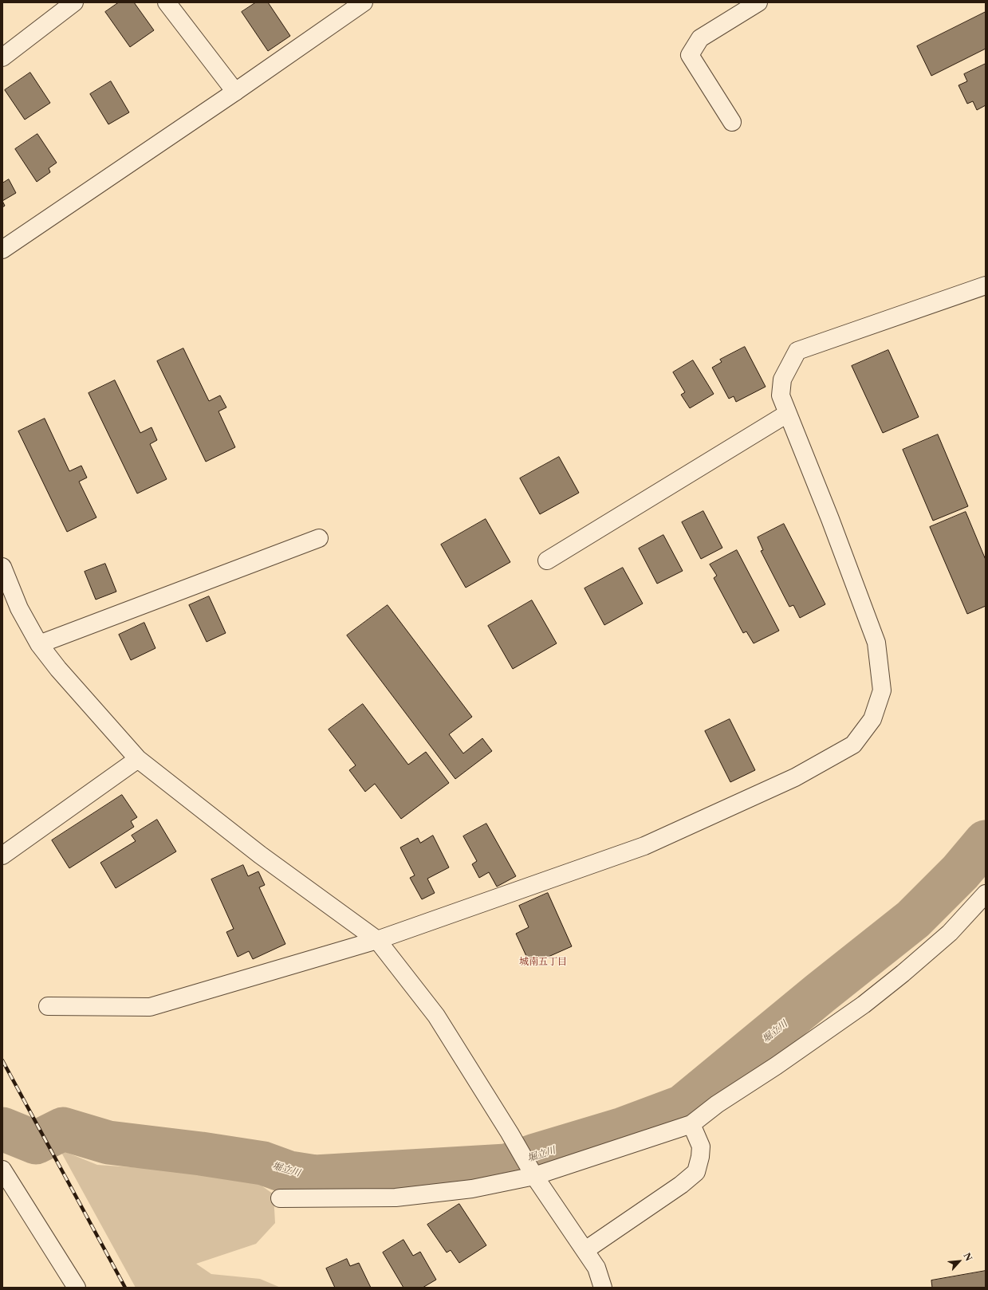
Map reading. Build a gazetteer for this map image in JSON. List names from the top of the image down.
{
  "districts": ["城南五丁目"],
  "water": ["堀立川"],
  "north": "top right"
}
